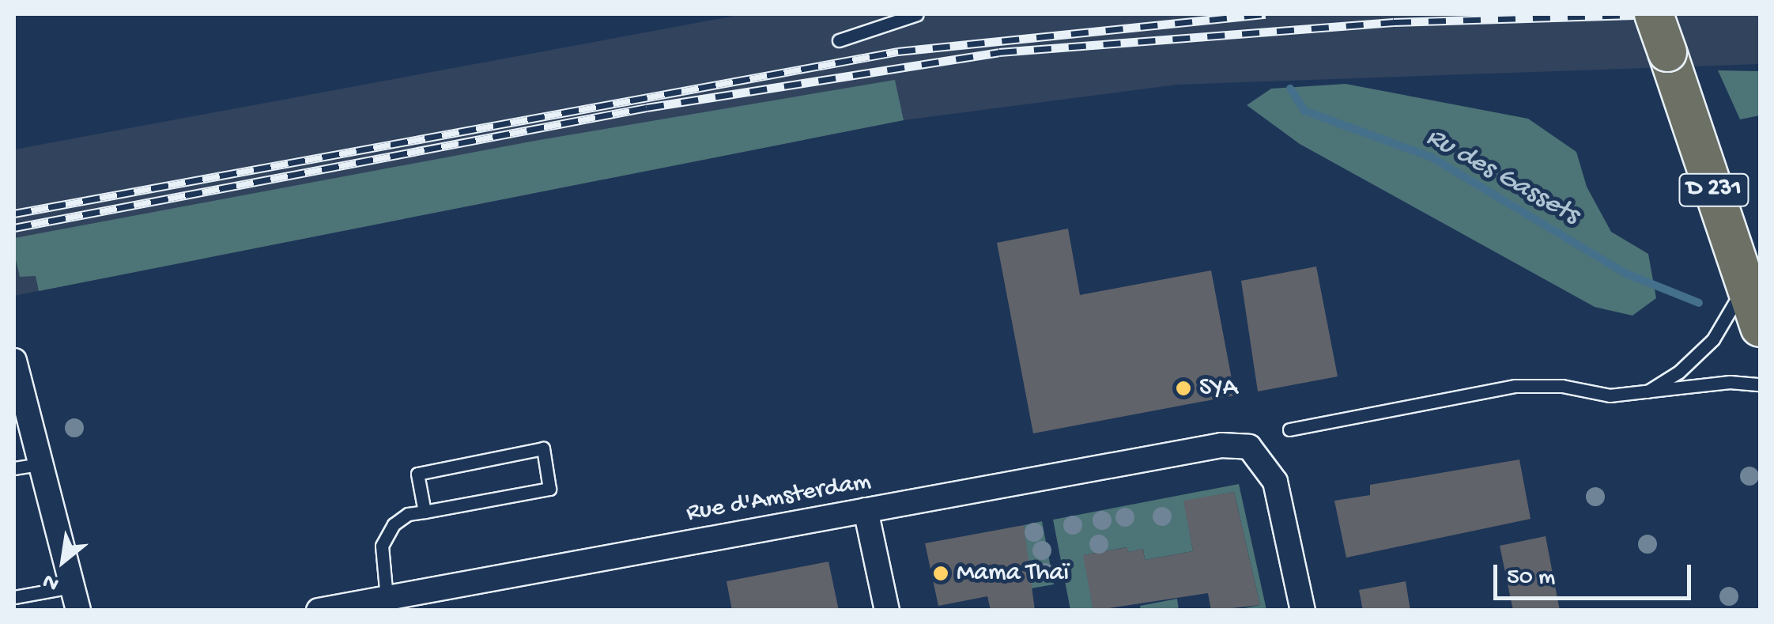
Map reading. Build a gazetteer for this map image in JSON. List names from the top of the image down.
{
  "streets": {
    "main road": ["D 231"],
    "street": ["Rue d'Amsterdam"]
  },
  "water": ["Ru des Gassets"],
  "places": ["SYA", "Mama Thaï"],
  "scale_bar": "50 m",
  "north": "bottom left"
}
